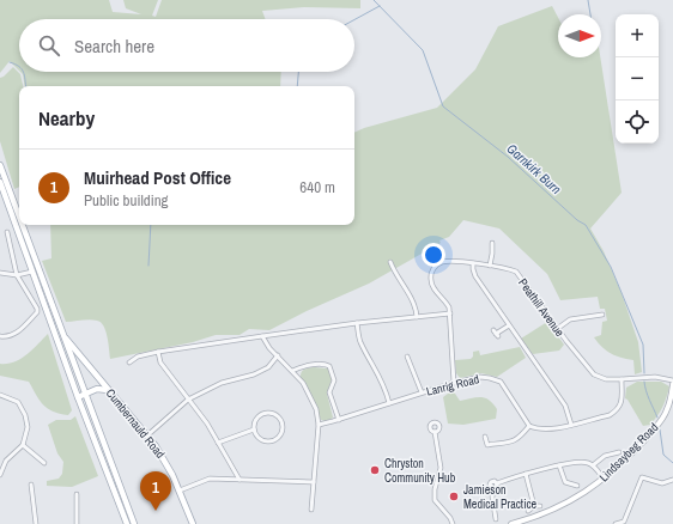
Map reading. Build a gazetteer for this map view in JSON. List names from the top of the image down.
{
  "streets": {
    "main road": ["Cumbernauld Road", "Lindsaybeg Road"],
    "street": ["Peathill Avenue", "Lanrig Road"]
  },
  "crossings": [
    ["Peathill Avenue", "Lanrig Road"]
  ],
  "water": ["Garnkirk Burn"],
  "places": ["Chryston Community Hub", "Jamieson Medical Practice"],
  "north": "right",
  "page": {
    "map_buttons": ["+", "−"],
    "search": "Search here",
    "heading": "Nearby",
    "list": [
      {
        "mark": "1",
        "name": "Muirhead Post Office",
        "note": "Public building",
        "value": "640 m"
      }
    ],
    "pins": "1"
  }
}
